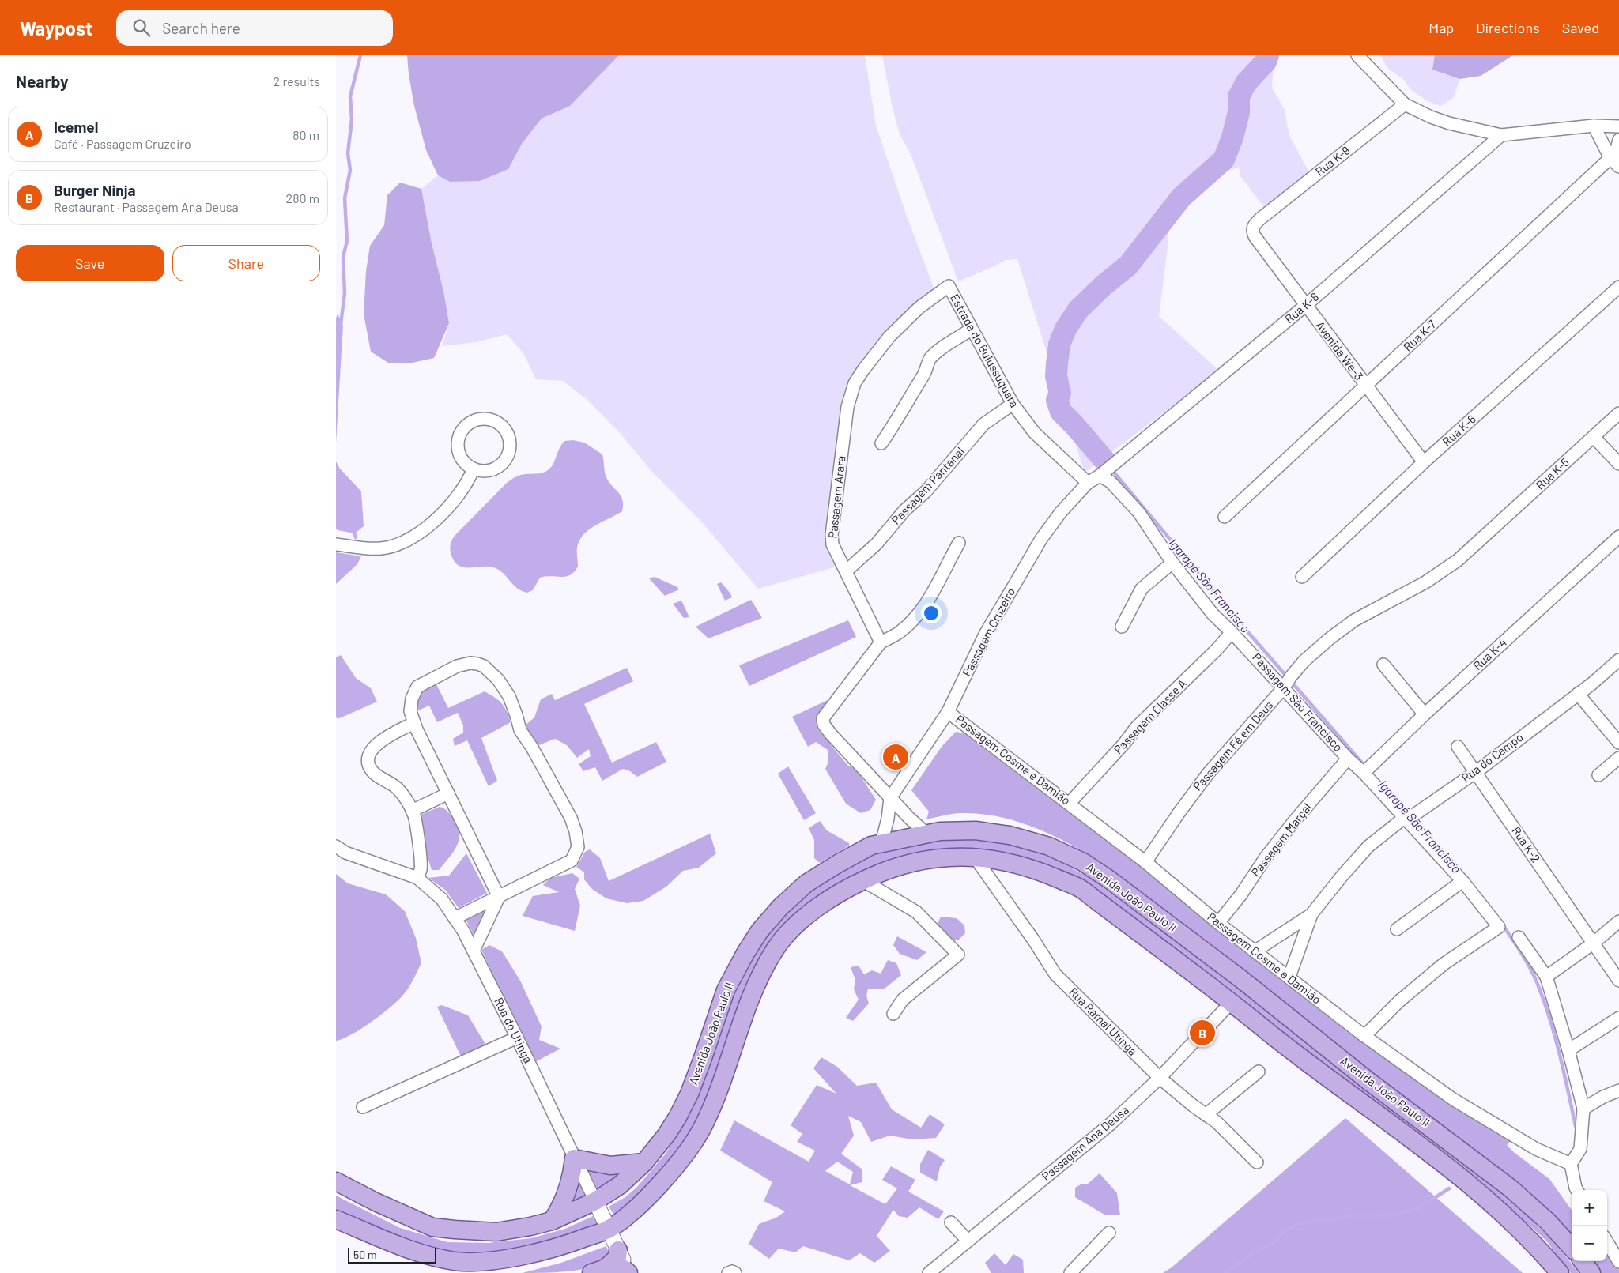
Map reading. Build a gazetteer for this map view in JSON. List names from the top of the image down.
{
  "streets": {
    "main road": ["Avenida João Paulo II"],
    "street": [
      "Rua K-9",
      "Rua K-8",
      "Rua K-7",
      "Estrada do Buiussuquara",
      "Avenida We-3",
      "Rua K-6",
      "Rua K-5",
      "Passagem Pantanal",
      "Passagem Arara",
      "Passagem Cruzeiro",
      "Rua K-4",
      "Passagem São Francisco",
      "Passagem Classe A",
      "Passagem Fé em Deus",
      "Rua do Campo",
      "Passagem Cosme e Damião",
      "Passagem Marçal",
      "Rua K-2",
      "Rua Ramal Utinga",
      "Rua do Utinga",
      "Passagem Ana Deusa"
    ]
  },
  "crossings": [
    ["Rua K-9", "Avenida We-3"],
    ["Rua K-8", "Avenida We-3"],
    ["Rua K-8", "Passagem Cruzeiro"],
    ["Rua K-8", "Passagem São Francisco"],
    ["Rua K-7", "Avenida We-3"],
    ["Estrada do Buiussuquara", "Passagem Pantanal"],
    ["Estrada do Buiussuquara", "Passagem Arara"],
    ["Estrada do Buiussuquara", "Passagem Cruzeiro"],
    ["Avenida We-3", "Rua K-6"],
    ["Rua K-5", "Passagem Fé em Deus"],
    ["Passagem Pantanal", "Passagem Arara"],
    ["Passagem Cruzeiro", "Passagem São Francisco"],
    ["Passagem Cruzeiro", "Passagem Cosme e Damião"],
    ["Rua K-4", "Passagem São Francisco"],
    ["Passagem São Francisco", "Passagem Classe A"],
    ["Passagem São Francisco", "Passagem Fé em Deus"],
    ["Passagem São Francisco", "Rua do Campo"],
    ["Passagem São Francisco", "Passagem Cosme e Damião"],
    ["Passagem São Francisco", "Passagem Marçal"],
    ["Passagem Classe A", "Passagem Cosme e Damião"],
    ["Passagem Fé em Deus", "Passagem Cosme e Damião"],
    ["Rua do Campo", "Passagem Cosme e Damião"],
    ["Rua do Campo", "Rua K-2"],
    ["Passagem Cosme e Damião", "Passagem Marçal"],
    ["Avenida João Paulo II", "Rua Ramal Utinga"],
    ["Avenida João Paulo II", "Rua do Utinga"],
    ["Avenida João Paulo II", "Passagem Ana Deusa"],
    ["Rua Ramal Utinga", "Passagem Ana Deusa"]
  ],
  "water": ["Igarapé São Francisco"],
  "scale_bar": "50 m",
  "page": {
    "header": "Waypost",
    "search": "Search here",
    "nav": ["Map", "Directions", "Saved"],
    "heading": ["Nearby", "2 results"],
    "list": [
      {
        "mark": "A",
        "name": "Icemel",
        "note": "Café · Passagem Cruzeiro",
        "value": "80 m"
      },
      {
        "mark": "B",
        "name": "Burger Ninja",
        "note": "Restaurant · Passagem Ana Deusa",
        "value": "280 m"
      }
    ],
    "buttons": ["Save", "Share"],
    "pins": ["A", "B"],
    "map_buttons": ["+", "−"],
    "scale": "50 m"
  }
}
